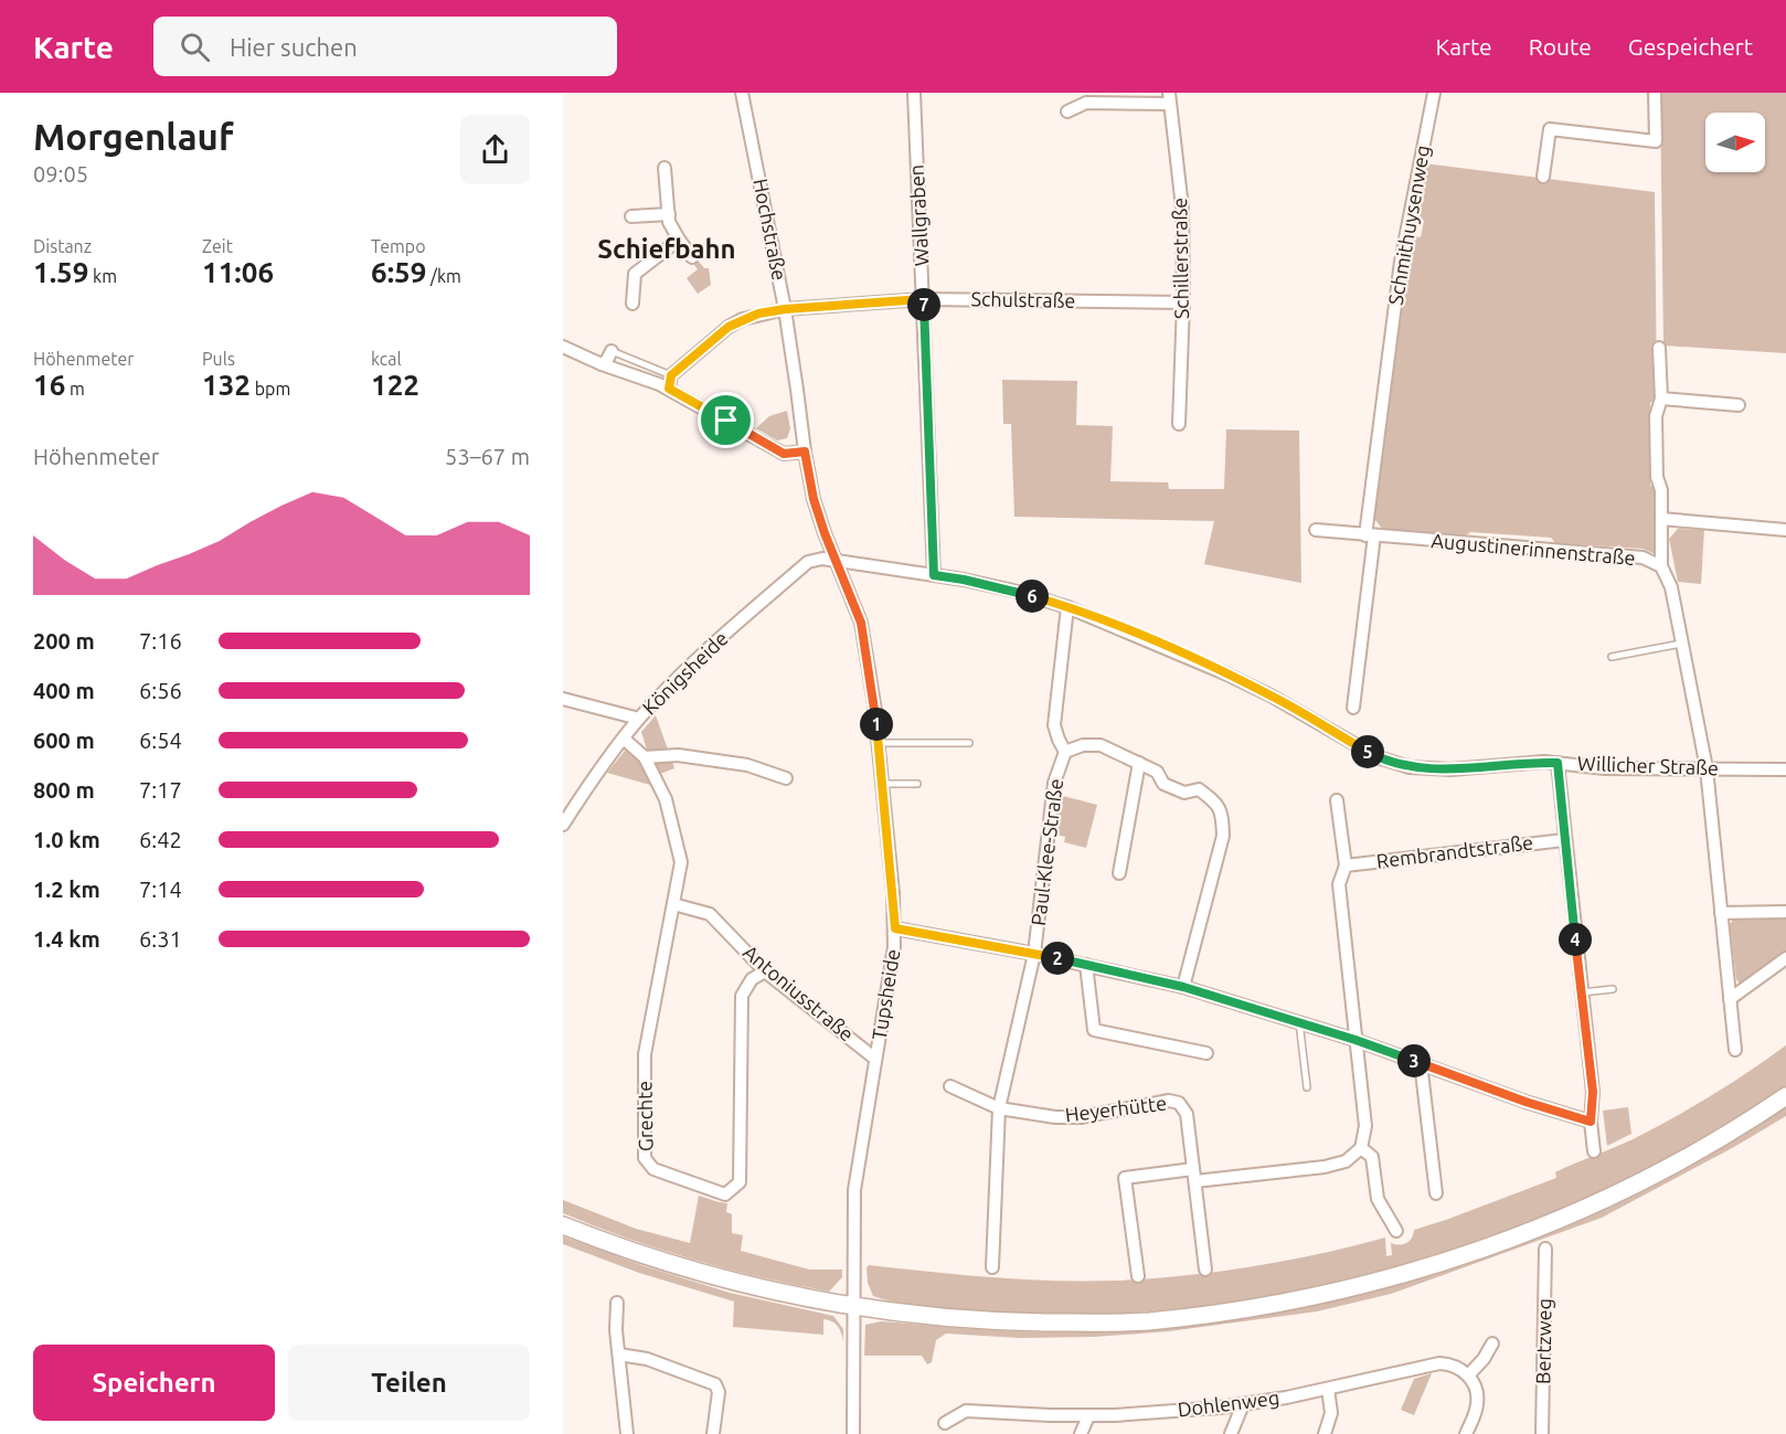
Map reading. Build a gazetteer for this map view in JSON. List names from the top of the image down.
{
  "streets": {
    "street": [
      "Wallgraben",
      "Schmithuysenweg",
      "Hochstraße",
      "Schillerstraße",
      "Schulstraße",
      "Augustinerinnenstraße",
      "Königsheide",
      "Willicher Straße",
      "Paul-Klee-Straße",
      "Rembrandtstraße",
      "Antoniusstraße",
      "Tupsheide",
      "Heyerhütte",
      "Grechte",
      "Bertzweg",
      "Dohlenweg"
    ]
  },
  "crossings": [
    ["Wallgraben", "Schulstraße"],
    ["Wallgraben", "Willicher Straße"],
    ["Schmithuysenweg", "Augustinerinnenstraße"],
    ["Hochstraße", "Schulstraße"],
    ["Hochstraße", "Königsheide"],
    ["Hochstraße", "Willicher Straße"],
    ["Hochstraße", "Tupsheide"],
    ["Schillerstraße", "Schulstraße"],
    ["Augustinerinnenstraße", "Willicher Straße"],
    ["Königsheide", "Willicher Straße"],
    ["Königsheide", "Tupsheide"],
    ["Willicher Straße", "Paul-Klee-Straße"],
    ["Willicher Straße", "Tupsheide"],
    ["Paul-Klee-Straße", "Heyerhütte"],
    ["Antoniusstraße", "Tupsheide"],
    ["Antoniusstraße", "Grechte"]
  ],
  "districts": ["Schiefbahn"],
  "north": "right",
  "page": {
    "header": "Karte",
    "search": "Hier suchen",
    "nav": ["Karte", "Route", "Gespeichert"],
    "heading": ["Morgenlauf", "09:05"],
    "stats": [
      ["Distanz", "1.59 km"],
      ["Zeit", "11:06"],
      ["Tempo", "6:59 /km"],
      ["Höhenmeter", "16 m"],
      ["Puls", "132 bpm"],
      ["kcal", "122"]
    ],
    "pins": [
      "7",
      "6",
      "1",
      "5",
      "4",
      "2",
      "3"
    ],
    "chart": ["Höhenmeter", "53–67 m"],
    "list": [
      {
        "name": "200 m",
        "note": "7:16"
      },
      {
        "name": "400 m",
        "note": "6:56"
      },
      {
        "name": "600 m",
        "note": "6:54"
      },
      {
        "name": "800 m",
        "note": "7:17"
      },
      {
        "name": "1.0 km",
        "note": "6:42"
      },
      {
        "name": "1.2 km",
        "note": "7:14"
      },
      {
        "name": "1.4 km",
        "note": "6:31"
      }
    ],
    "buttons": ["Speichern", "Teilen"]
  }
}
